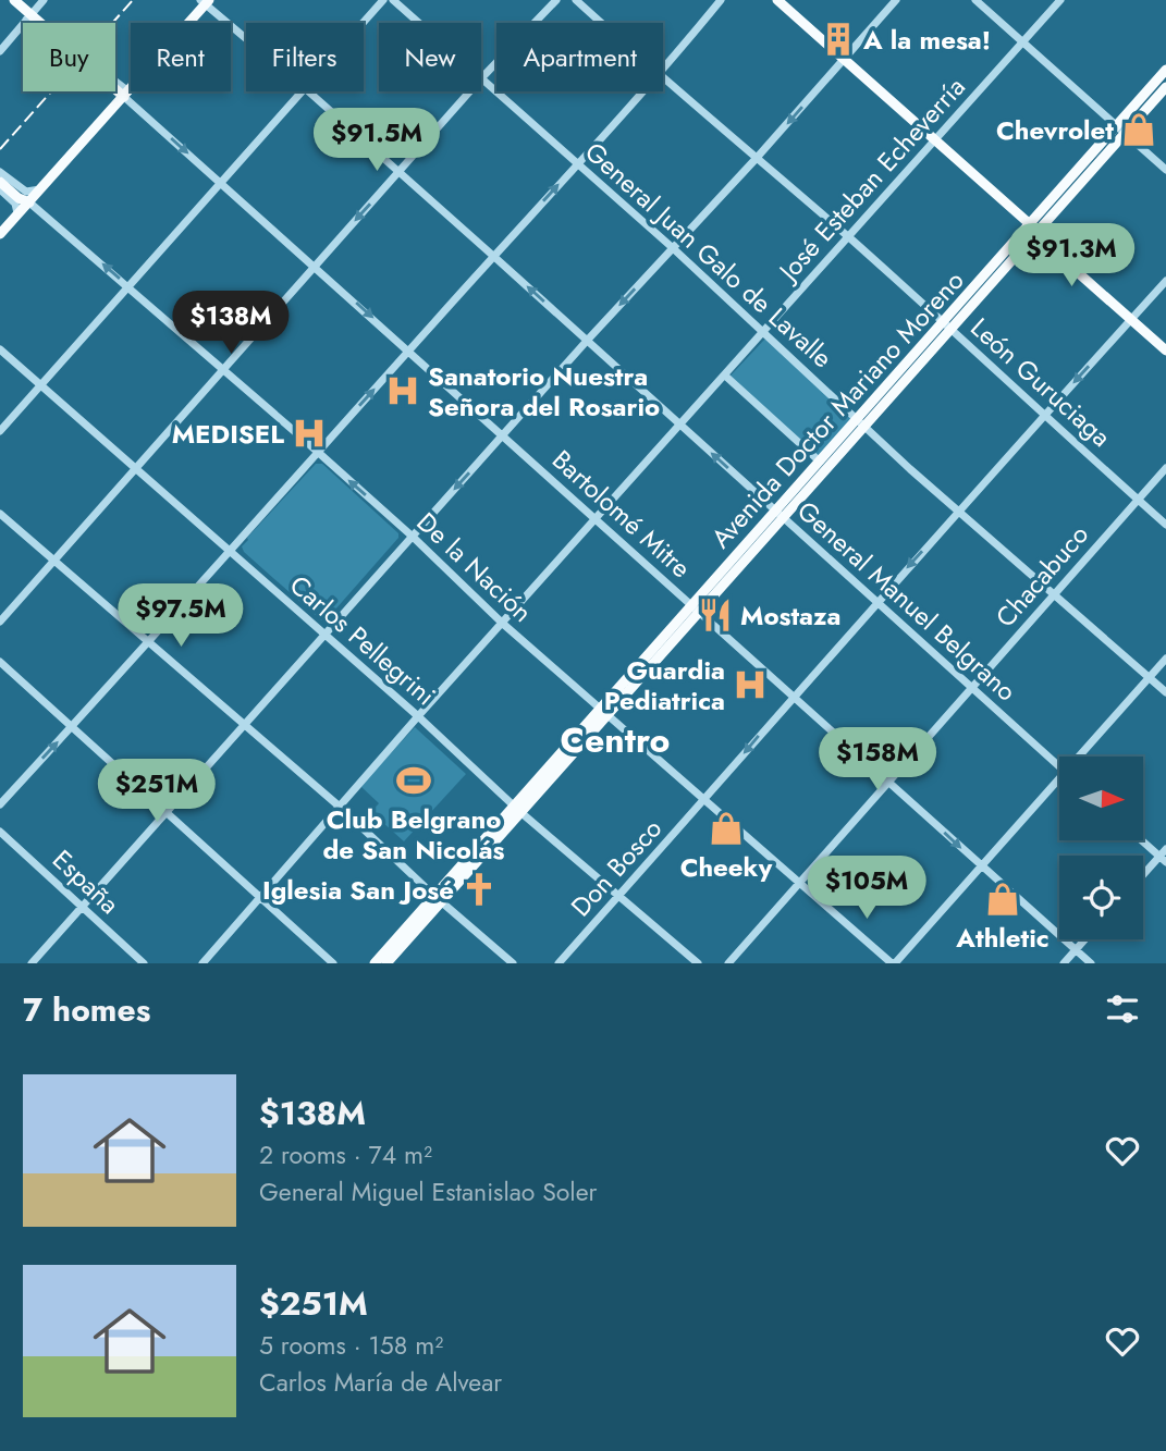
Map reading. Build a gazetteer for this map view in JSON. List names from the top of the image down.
{
  "streets": {
    "main road": ["Avenida Doctor Mariano Moreno"],
    "street": [
      "José Esteban Echeverría",
      "General Juan Galo de Lavalle",
      "León Guruciaga",
      "Bartolomé Mitre",
      "De la Nación",
      "Chacabuco",
      "General Manuel Belgrano",
      "Carlos Pellegrini",
      "Don Bosco",
      "España"
    ]
  },
  "crossings": [
    ["José Esteban Echeverría", "General Juan Galo de Lavalle"],
    ["José Esteban Echeverría", "León Guruciaga"],
    ["José Esteban Echeverría", "Bartolomé Mitre"],
    ["José Esteban Echeverría", "De la Nación"],
    ["José Esteban Echeverría", "General Manuel Belgrano"],
    ["José Esteban Echeverría", "Carlos Pellegrini"],
    ["General Juan Galo de Lavalle", "Avenida Doctor Mariano Moreno"],
    ["General Juan Galo de Lavalle", "Chacabuco"],
    ["General Juan Galo de Lavalle", "Don Bosco"],
    ["León Guruciaga", "Avenida Doctor Mariano Moreno"],
    ["León Guruciaga", "Chacabuco"],
    ["León Guruciaga", "Don Bosco"],
    ["Avenida Doctor Mariano Moreno", "Bartolomé Mitre"],
    ["Avenida Doctor Mariano Moreno", "De la Nación"],
    ["Avenida Doctor Mariano Moreno", "General Manuel Belgrano"],
    ["Avenida Doctor Mariano Moreno", "Carlos Pellegrini"],
    ["Bartolomé Mitre", "Chacabuco"],
    ["Bartolomé Mitre", "Don Bosco"],
    ["De la Nación", "Chacabuco"],
    ["De la Nación", "Don Bosco"],
    ["Chacabuco", "General Manuel Belgrano"],
    ["General Manuel Belgrano", "Don Bosco"],
    ["Carlos Pellegrini", "Don Bosco"]
  ],
  "one_way": ["Don Bosco"],
  "districts": ["Centro"],
  "places": {
    "building": ["A la mesa!"],
    "shop": ["Chevrolet", "Cheeky", "Athletic"],
    "hospital": ["Sanatorio Nuestra Señora del Rosario", "MEDISEL", "Guardia Pediatrica"],
    "restaurant": ["Mostaza"],
    "sports": ["Club Belgrano de San Nicolás"],
    "church": ["Iglesia San José"]
  },
  "north": "right",
  "page": {
    "chip": [
      "Buy",
      "Rent",
      "Filters",
      "New",
      "Apartment"
    ],
    "price": [
      "$91.5M",
      "$91.3M",
      "$138M",
      "$97.5M",
      "$158M",
      "$251M",
      "$105M"
    ],
    "heading": "7 homes",
    "list": [
      {
        "name": "$138M",
        "note": "2 rooms · 74 m² · General Miguel Estanislao Soler"
      },
      {
        "name": "$251M",
        "note": "5 rooms · 158 m² · Carlos María de Alvear"
      }
    ]
  }
}
